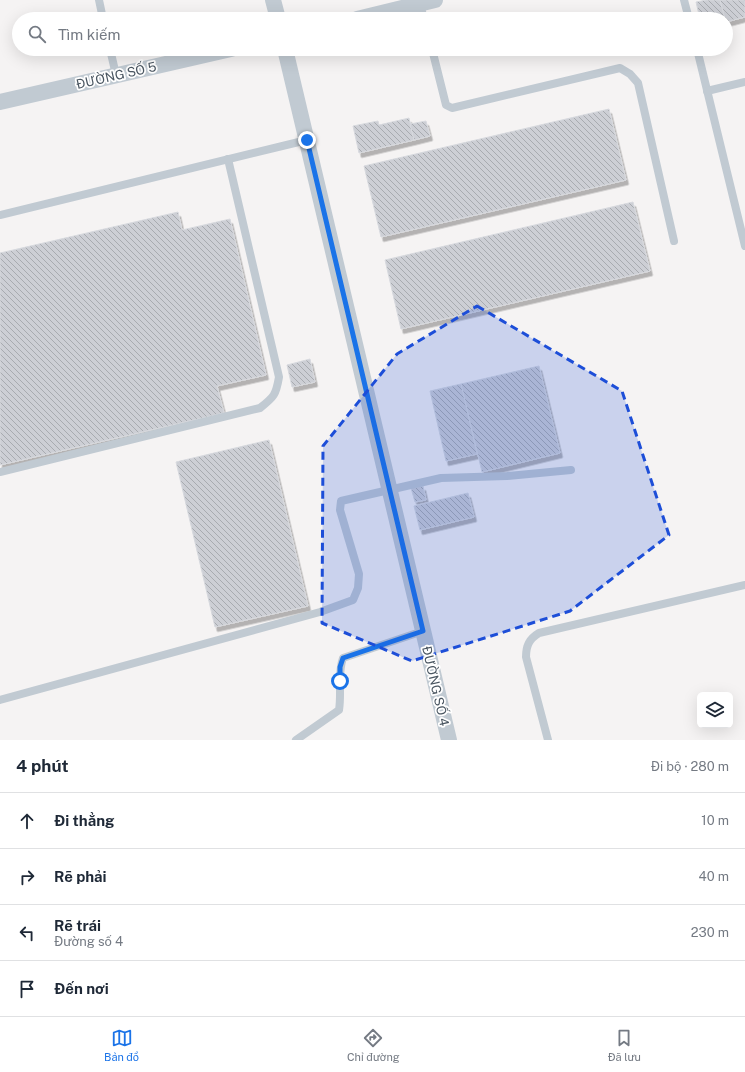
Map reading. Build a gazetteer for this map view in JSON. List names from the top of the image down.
{
  "streets": {
    "street": ["ĐƯỜNG SỐ 5", "ĐƯỜNG SỐ 4"]
  },
  "page": {
    "search": "Tìm kiếm",
    "heading": ["4 phút", "Đi bộ · 280 m"],
    "list": [
      ["Đi thẳng", "10 m"],
      ["Rẽ phải", "40 m"],
      ["Rẽ trái", "Đường số 4", "230 m"],
      "Đến nơi"
    ],
    "nav": ["Bản đồ", "Chỉ đường", "Đã lưu"]
  }
}
